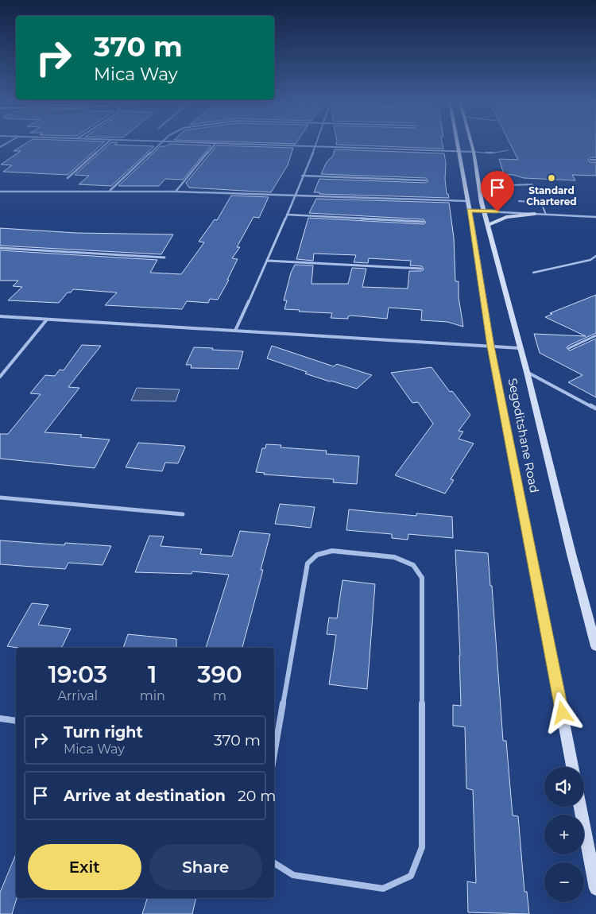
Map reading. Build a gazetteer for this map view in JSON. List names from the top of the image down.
{
  "streets": {
    "main road": ["Segoditshane Road"]
  },
  "places": ["Standard Chartered"],
  "page": {
    "turn": ["370 m", "Mica Way"],
    "eta": [
      "19:03",
      "Arrival",
      "1",
      "min",
      "390",
      "m"
    ],
    "list": [
      {
        "name": "Turn right",
        "note": "Mica Way",
        "value": "370 m"
      },
      {
        "name": "Arrive at destination",
        "value": "20 m"
      }
    ],
    "map_buttons": ["+", "−"],
    "buttons": ["Exit", "Share"]
  }
}
